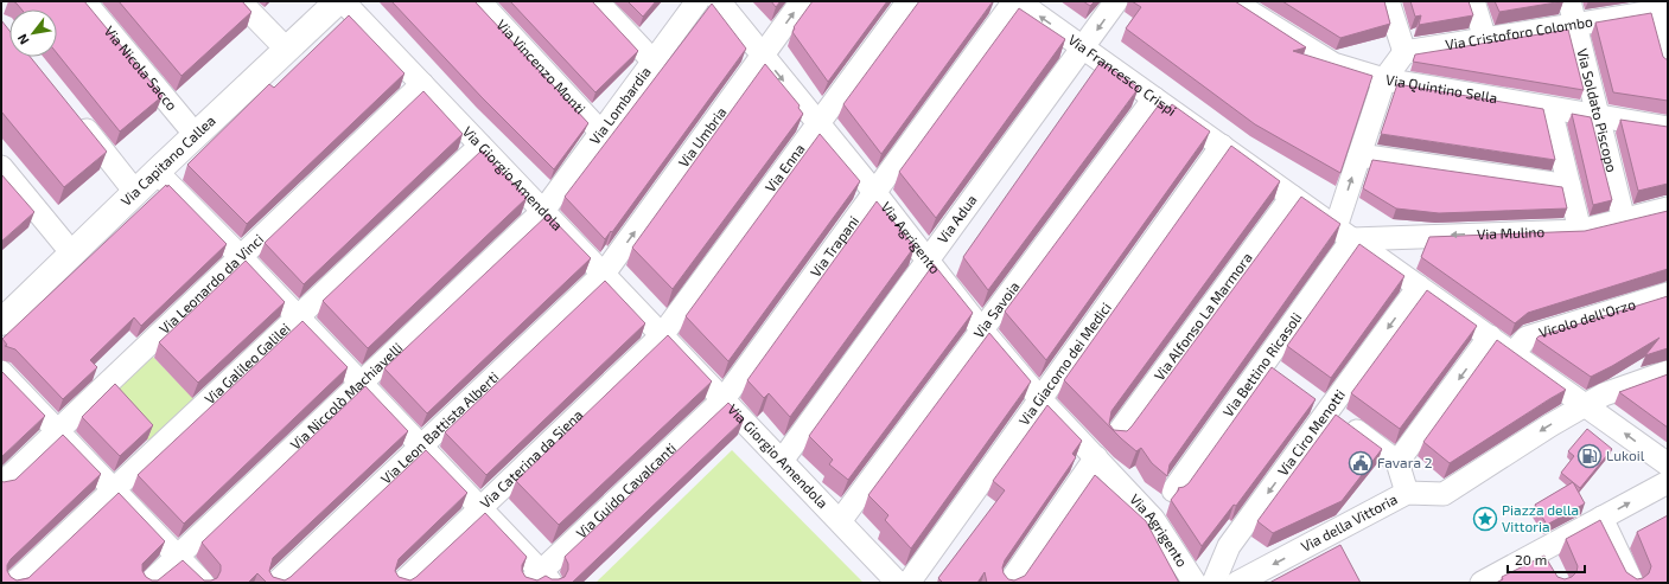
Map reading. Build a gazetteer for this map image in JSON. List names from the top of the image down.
{
  "streets": {
    "main road": ["Via Capitano Callea"],
    "street": [
      "Via Cristoforo Colombo",
      "Via Vincenzo Monti",
      "Via Nicola Sacco",
      "Via Francesco Crispi",
      "Via Quintino Sella",
      "Via Lombardia",
      "Via Soldato Piscopo",
      "Via Umbria",
      "Via Enna",
      "Via Giorgio Amendola",
      "Via Adua",
      "Via Mulino",
      "Via Agrigento",
      "Via Trapani",
      "Via Leonardo da Vinci",
      "Via Savoia",
      "Via Alfonso La Marmora",
      "Vicolo dell'Orzo",
      "Via Galileo Galilei",
      "Via Giacomo dei Medici",
      "Via Bettino Ricasoli",
      "Via Niccolò Machiavelli",
      "Via Leon Battista Alberti",
      "Via Ciro Menotti",
      "Via Caterina da Siena",
      "Via Guido Cavalcanti",
      "Via della Vittoria"
    ]
  },
  "crossings": [
    ["Via Cristoforo Colombo", "Via Soldato Piscopo"],
    ["Via Vincenzo Monti", "Via Lombardia"],
    ["Via Nicola Sacco", "Via Capitano Callea"],
    ["Via Francesco Crispi", "Via Adua"],
    ["Via Francesco Crispi", "Via Mulino"],
    ["Via Francesco Crispi", "Via Trapani"],
    ["Via Francesco Crispi", "Via Savoia"],
    ["Via Francesco Crispi", "Via Alfonso La Marmora"],
    ["Via Francesco Crispi", "Vicolo dell'Orzo"],
    ["Via Francesco Crispi", "Via Giacomo dei Medici"],
    ["Via Francesco Crispi", "Via Bettino Ricasoli"],
    ["Via Francesco Crispi", "Via Ciro Menotti"],
    ["Via Francesco Crispi", "Via della Vittoria"],
    ["Via Quintino Sella", "Via Soldato Piscopo"],
    ["Via Quintino Sella", "Via Bettino Ricasoli"],
    ["Via Lombardia", "Via Giorgio Amendola"],
    ["Via Lombardia", "Via Niccolò Machiavelli"],
    ["Via Soldato Piscopo", "Via Mulino"],
    ["Via Umbria", "Via Giorgio Amendola"],
    ["Via Umbria", "Via Agrigento"],
    ["Via Umbria", "Via Leon Battista Alberti"],
    ["Via Enna", "Via Giorgio Amendola"],
    ["Via Enna", "Via Agrigento"],
    ["Via Enna", "Via Caterina da Siena"],
    ["Via Giorgio Amendola", "Via Adua"],
    ["Via Giorgio Amendola", "Via Trapani"],
    ["Via Giorgio Amendola", "Via Leonardo da Vinci"],
    ["Via Giorgio Amendola", "Via Savoia"],
    ["Via Giorgio Amendola", "Via Galileo Galilei"],
    ["Via Giorgio Amendola", "Via Niccolò Machiavelli"],
    ["Via Giorgio Amendola", "Via Leon Battista Alberti"],
    ["Via Giorgio Amendola", "Via Caterina da Siena"],
    ["Via Giorgio Amendola", "Via Guido Cavalcanti"],
    ["Via Adua", "Via Agrigento"],
    ["Via Mulino", "Via Bettino Ricasoli"],
    ["Via Agrigento", "Via Trapani"],
    ["Via Agrigento", "Via Savoia"],
    ["Via Agrigento", "Via Giacomo dei Medici"],
    ["Via Trapani", "Via Guido Cavalcanti"]
  ],
  "one_way": ["Via Umbria"],
  "places": {
    "fuel station": ["Lukoil"],
    "public building": ["Favara 2"],
    "place": ["Piazza della Vittoria"]
  },
  "scale_bar": "20 m",
  "north": "bottom left"
}
